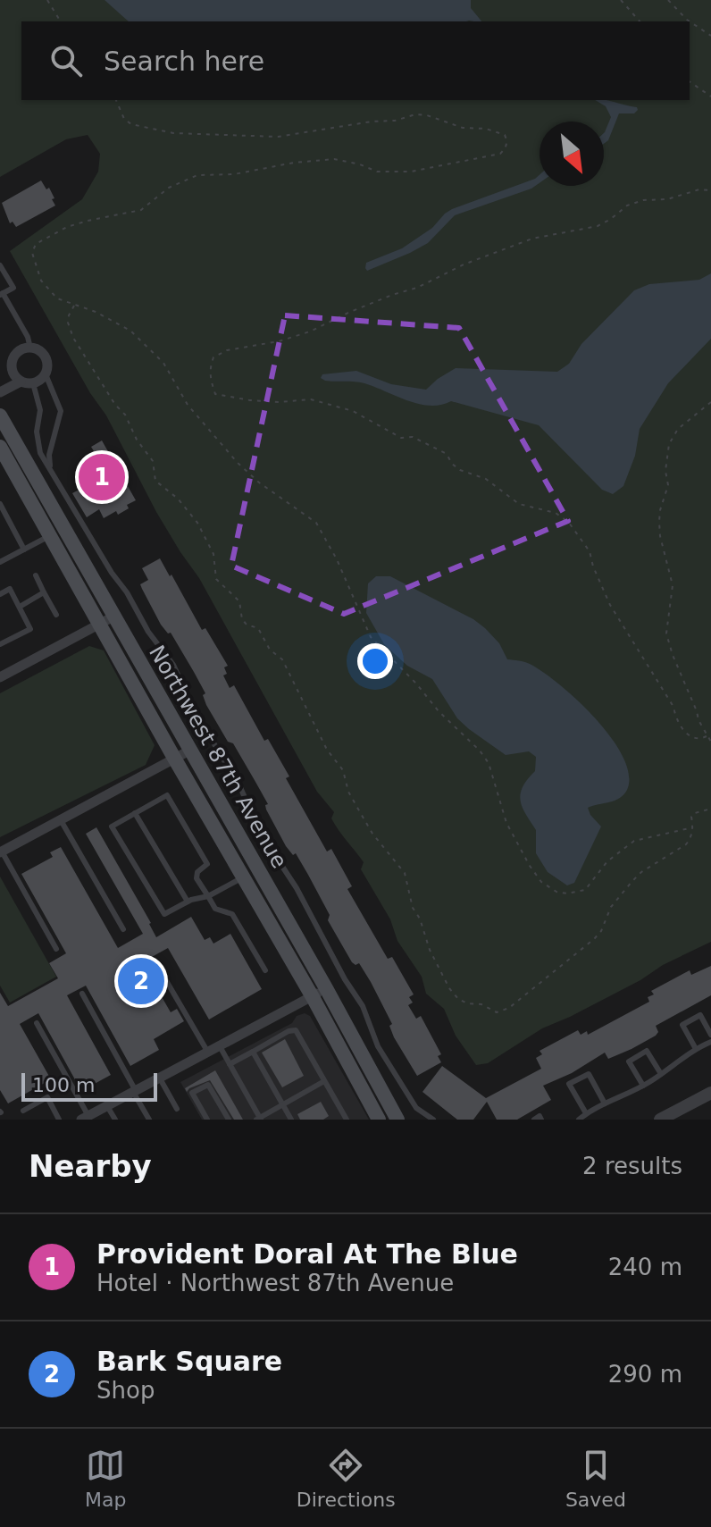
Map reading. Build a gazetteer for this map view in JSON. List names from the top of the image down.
{
  "streets": {
    "main road": ["Northwest 87th Avenue"]
  },
  "scale_bar": "100 m",
  "north": "bottom right",
  "page": {
    "search": "Search here",
    "pins": ["1", "2"],
    "scale": "100 m",
    "heading": ["Nearby", "2 results"],
    "list": [
      {
        "mark": "1",
        "name": "Provident Doral At The Blue",
        "note": "Hotel · Northwest 87th Avenue",
        "value": "240 m"
      },
      {
        "mark": "2",
        "name": "Bark Square",
        "note": "Shop",
        "value": "290 m"
      }
    ],
    "nav": ["Map", "Directions", "Saved"]
  }
}
